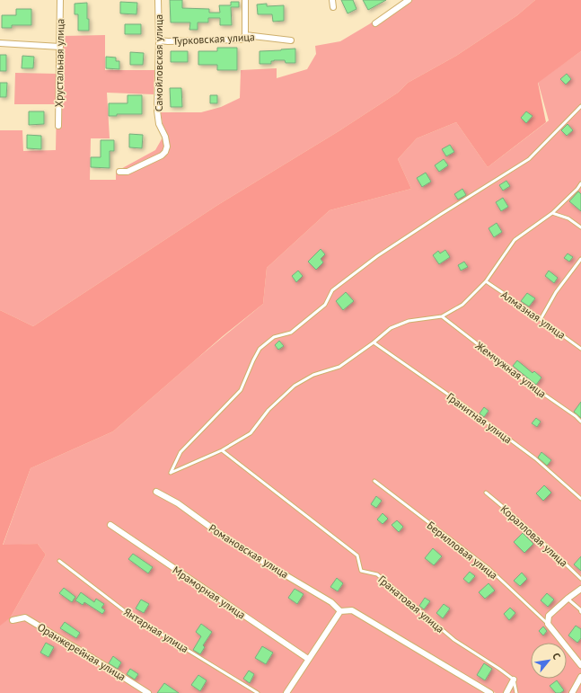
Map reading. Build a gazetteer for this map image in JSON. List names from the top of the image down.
{
  "streets": {
    "street": [
      "Турковская улица",
      "Хрустальная улица",
      "Самойловская улица",
      "Романовская улица",
      "Мраморная улица",
      "Оранжерейная улица"
    ],
    "lane": [
      "Алмазная улица",
      "Жемчужная улица",
      "Гранитная улица",
      "Коралловая улица",
      "Берилловая улица",
      "Гранатовая улица",
      "Янтарная улица"
    ]
  },
  "crossings": [
    ["Турковская улица", "Самойловская улица"]
  ],
  "north": "top right"
}
